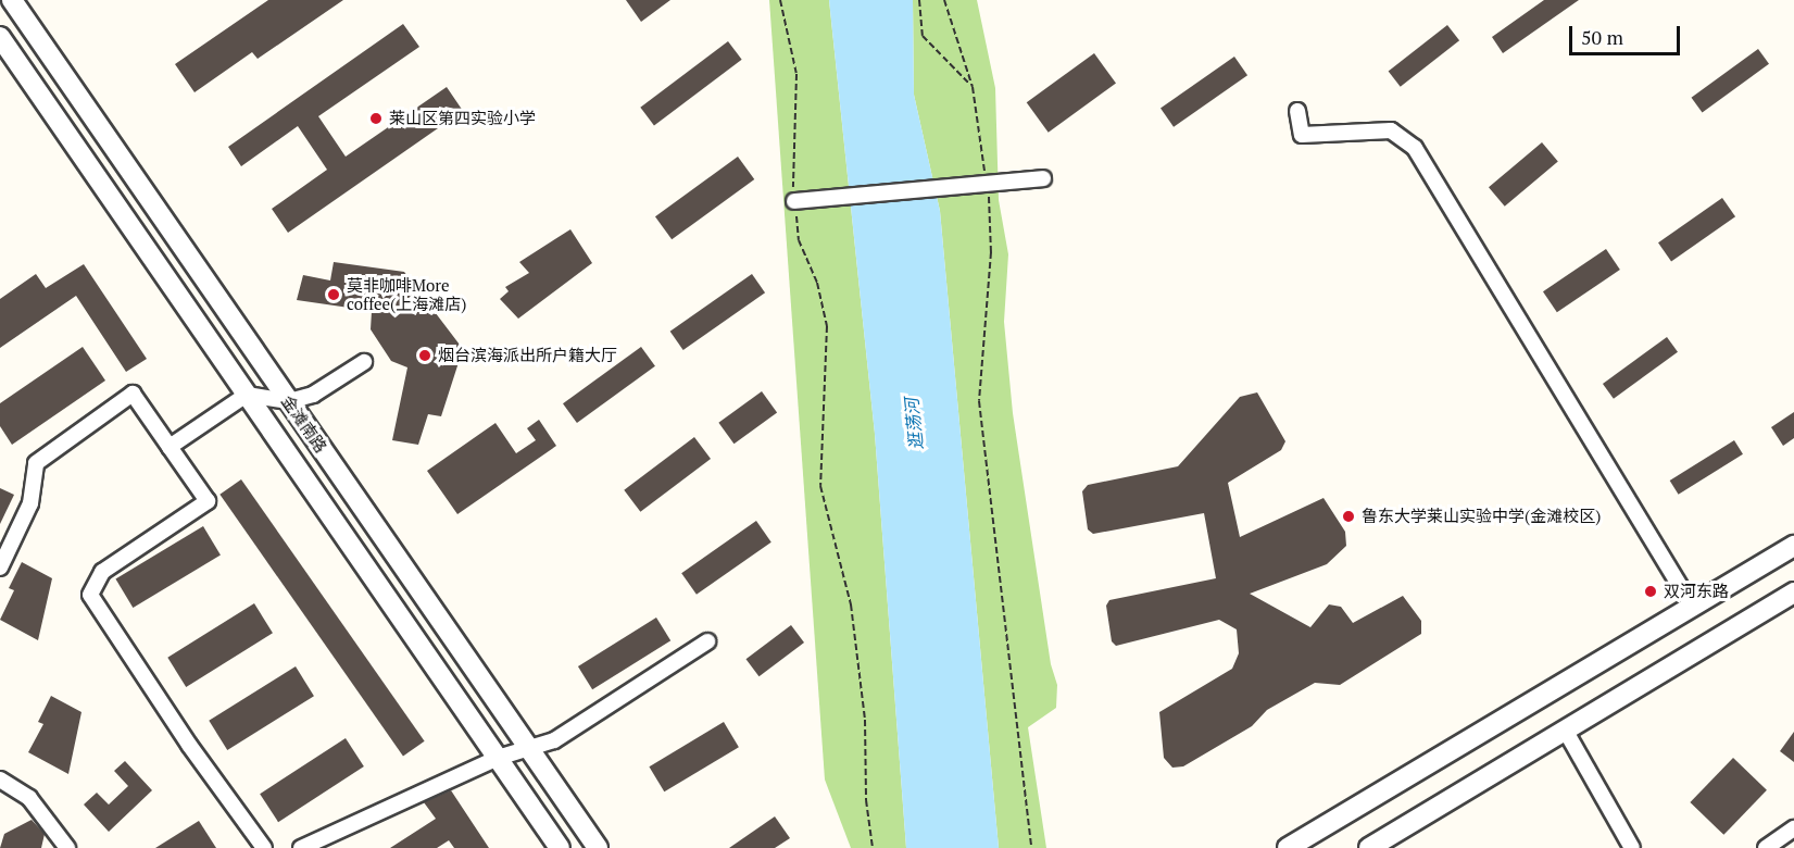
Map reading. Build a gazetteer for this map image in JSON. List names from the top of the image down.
{
  "streets": {
    "street": ["金滩南路"]
  },
  "water": ["逛荡河"],
  "places": [
    "莱山区第四实验小学",
    "莫非咖啡More coffee(上海滩店)",
    "烟台滨海派出所户籍大厅",
    "鲁东大学莱山实验中学(金滩校区)",
    "双河东路"
  ],
  "scale_bar": "50 m"
}
